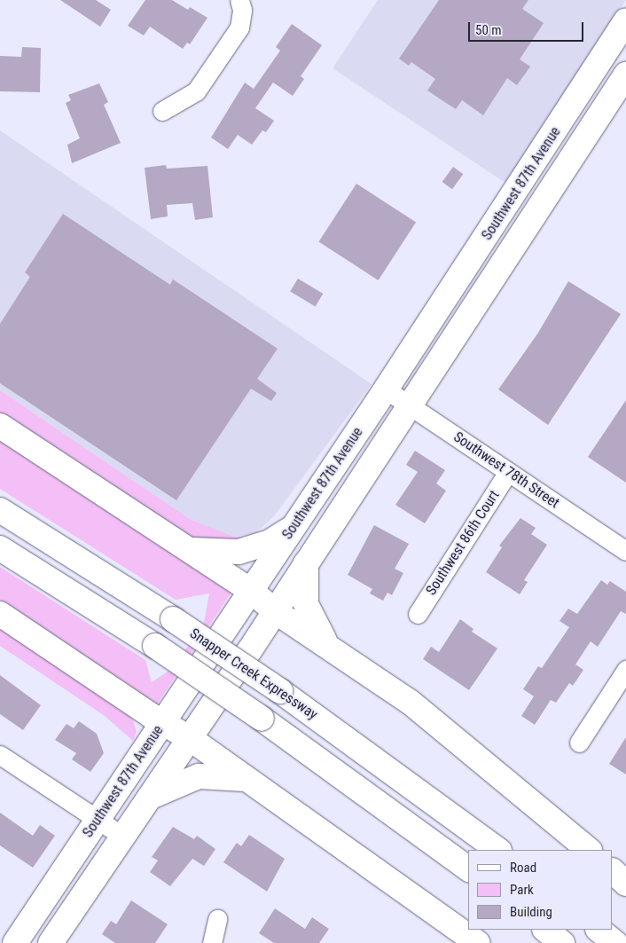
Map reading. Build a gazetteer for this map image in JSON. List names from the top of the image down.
{
  "streets": {
    "main road": ["Southwest 87th Avenue", "Snapper Creek Expressway"],
    "street": ["Southwest 78th Street", "Southwest 86th Court"]
  },
  "crossings": [
    ["Southwest 87th Avenue", "Southwest 78th Street"],
    ["Southwest 78th Street", "Southwest 86th Court"]
  ],
  "legend": ["Road", "Park", "Building"],
  "scale_bar": "50 m"
}
